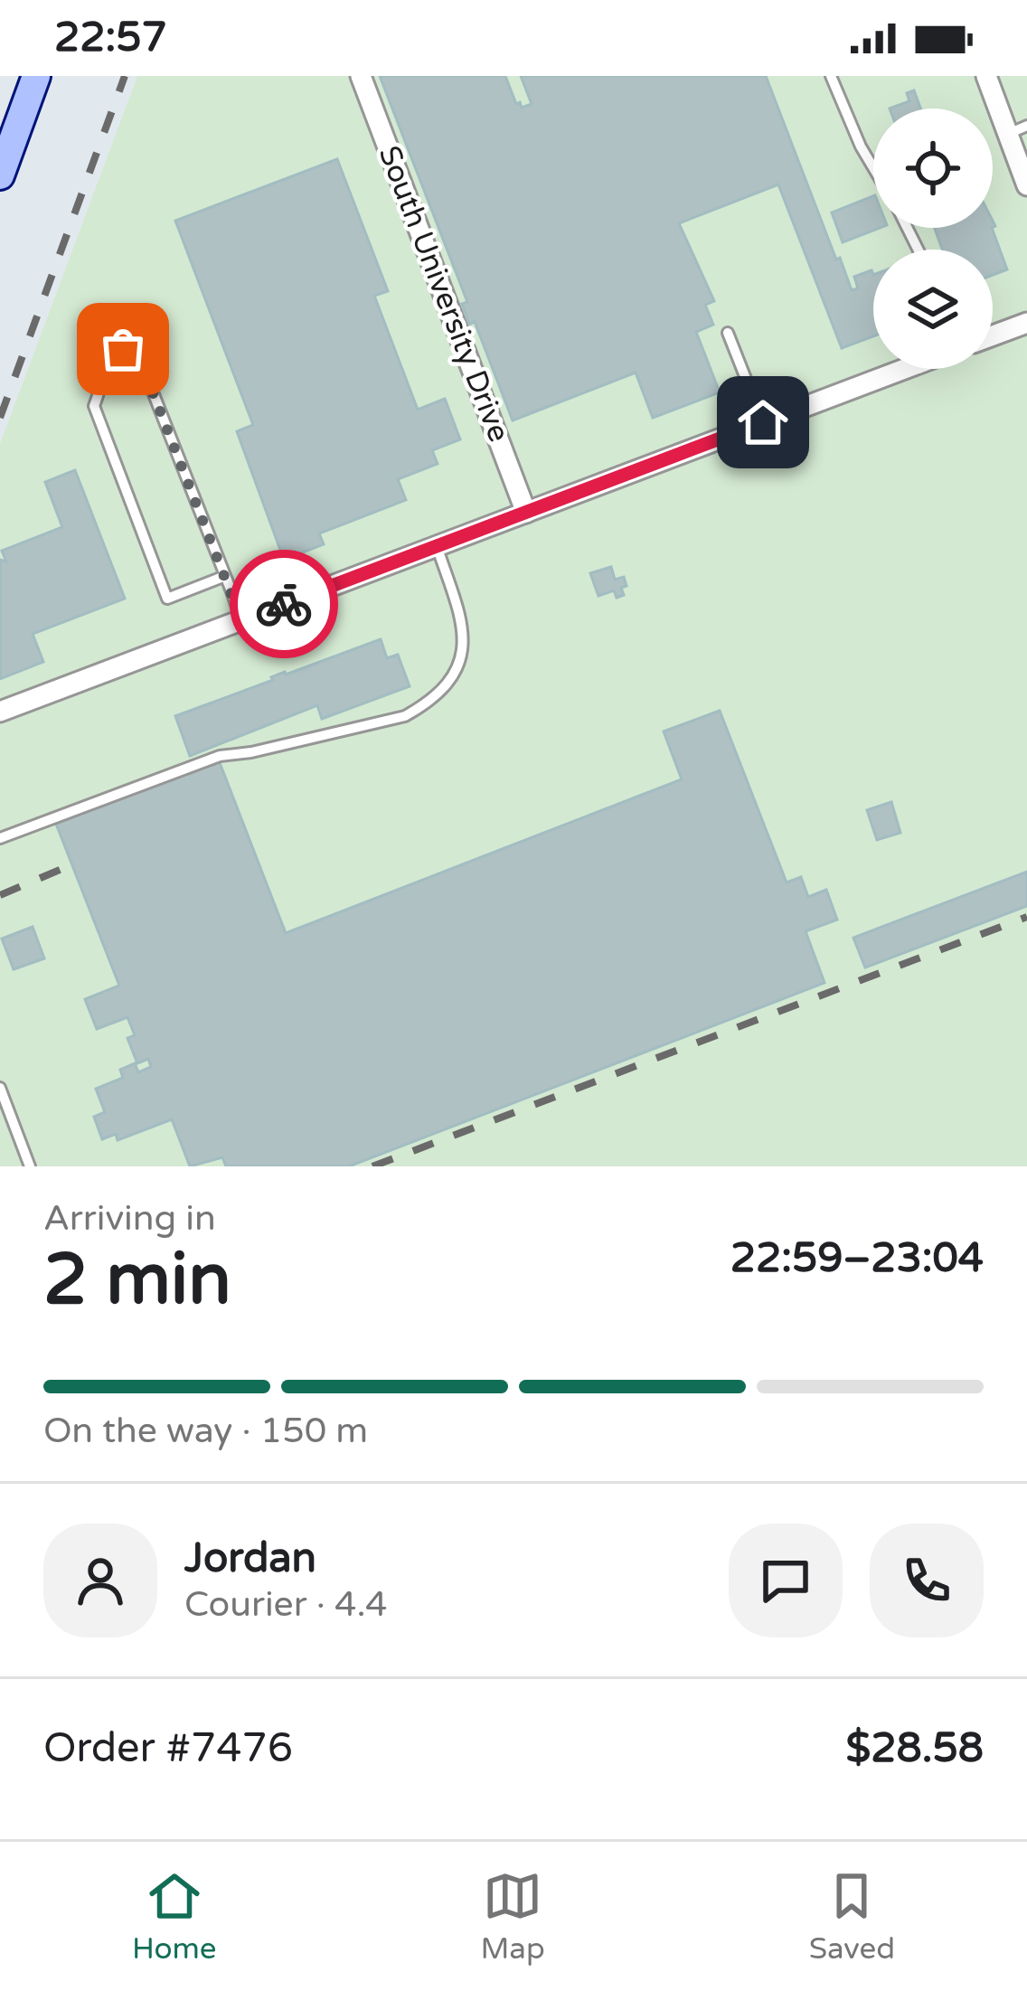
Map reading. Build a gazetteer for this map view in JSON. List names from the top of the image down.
{
  "streets": {
    "street": ["South University Drive"]
  },
  "page": {
    "status": "22:57",
    "heading": ["2 min", "Arriving in", "22:59–23:04"],
    "panel": [
      "Jordan",
      "Courier · 4.4",
      "Order #7476",
      "$28.58"
    ],
    "bar": "On the way · 150 m",
    "tabs": ["Home", "Map", "Saved"]
  }
}
